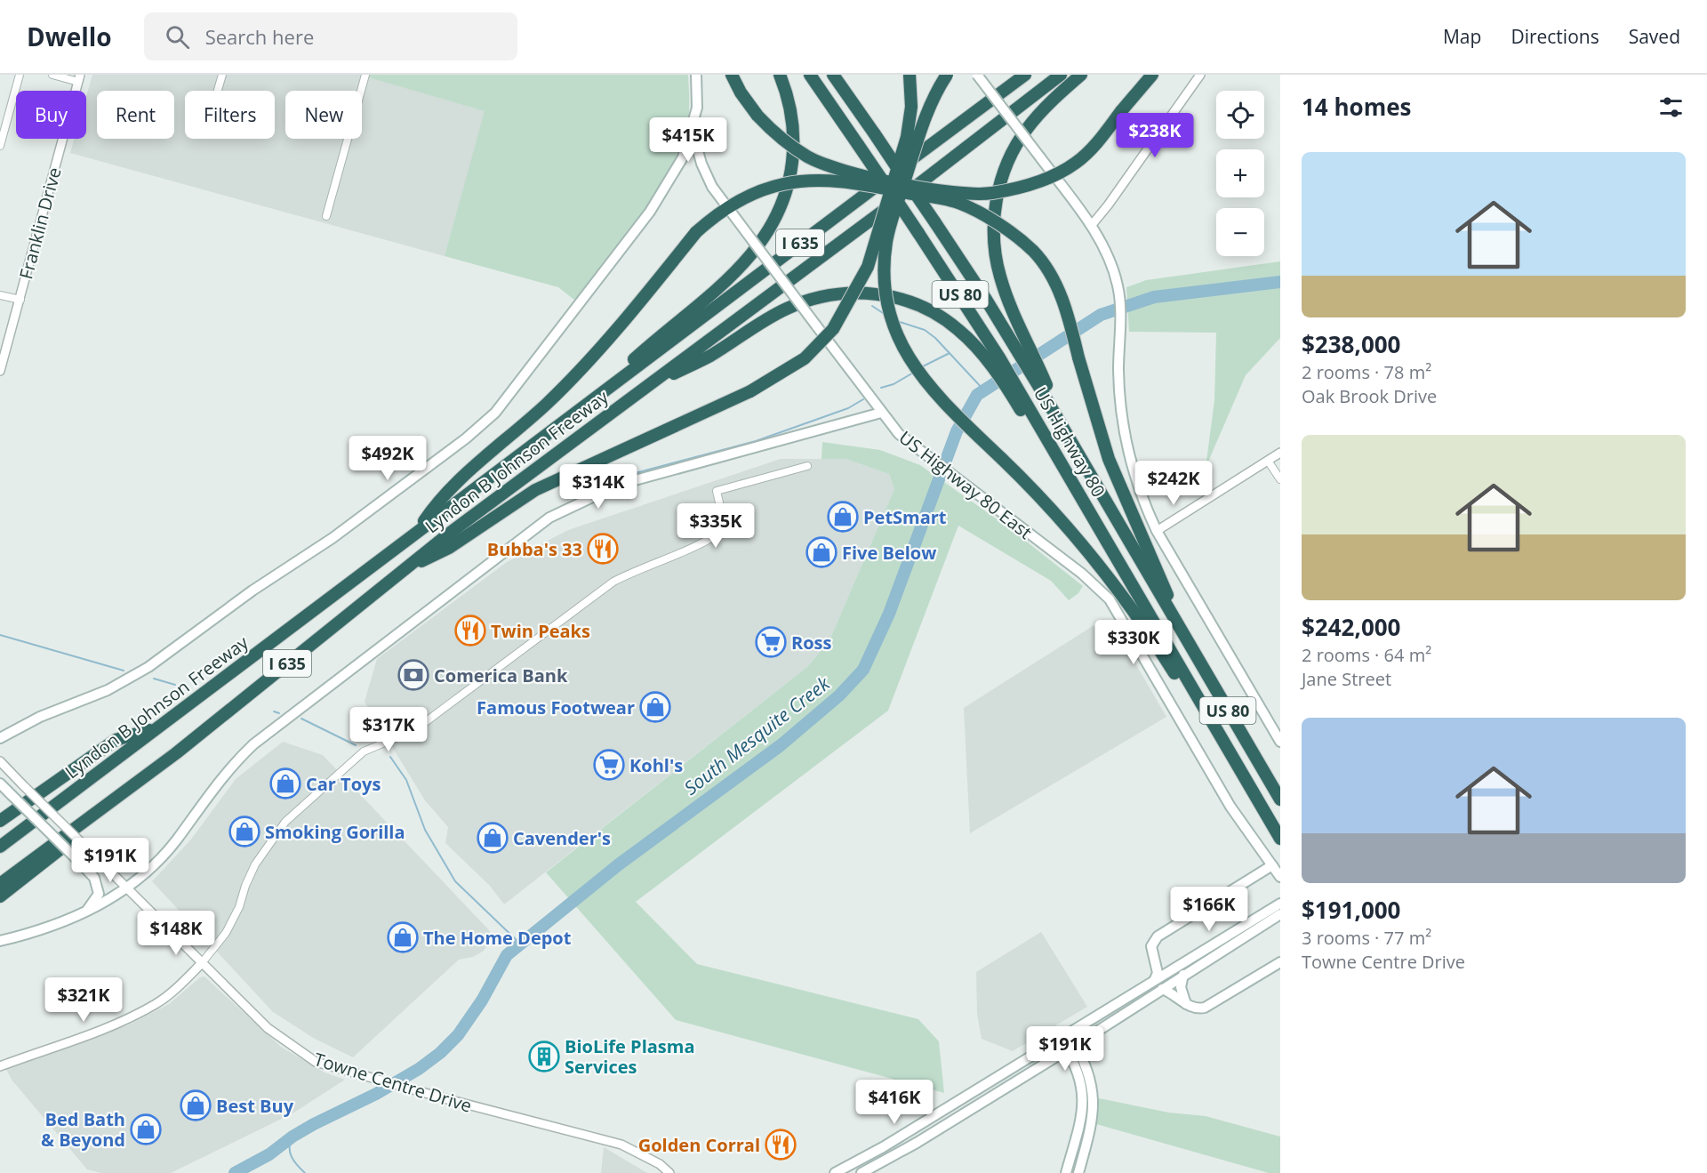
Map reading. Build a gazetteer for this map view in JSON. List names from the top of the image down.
{
  "streets": {
    "highway": [
      "I 635",
      "US 80",
      "US Highway 80",
      "Lyndon B Johnson Freeway"
    ],
    "main road": ["US Highway 80 East"],
    "street": ["Franklin Drive", "Towne Centre Drive"]
  },
  "crossings": [
    ["US 80", "US Highway 80"],
    ["Lyndon B Johnson Freeway", "US Highway 80 East"]
  ],
  "water": ["South Mesquite Creek"],
  "places": {
    "shop": [
      "PetSmart",
      "Five Below",
      "Famous Footwear",
      "Car Toys",
      "Smoking Gorilla",
      "Cavender's",
      "The Home Depot",
      "Best Buy",
      "Bed Bath & Beyond"
    ],
    "restaurant": ["Bubba's 33", "Twin Peaks", "Golden Corral"],
    "supermarket": ["Ross", "Kohl's"],
    "bank": ["Comerica Bank"],
    "building": ["BioLife Plasma Services"]
  },
  "page": {
    "header": "Dwello",
    "search": "Search here",
    "nav": ["Map", "Directions", "Saved"],
    "heading": "14 homes",
    "map_buttons": ["+", "−"],
    "chip": [
      "Buy",
      "Rent",
      "Filters",
      "New"
    ],
    "price": [
      "$238K",
      "$415K",
      "$492K",
      "$242K",
      "$314K",
      "$335K",
      "$330K",
      "$317K",
      "$191K",
      "$166K",
      "$148K",
      "$321K",
      "$191K",
      "$416K"
    ],
    "list": [
      {
        "name": "$238,000",
        "note": "2 rooms · 78 m² · Oak Brook Drive"
      },
      {
        "name": "$242,000",
        "note": "2 rooms · 64 m² · Jane Street"
      },
      {
        "name": "$191,000",
        "note": "3 rooms · 77 m² · Towne Centre Drive"
      }
    ]
  }
}
